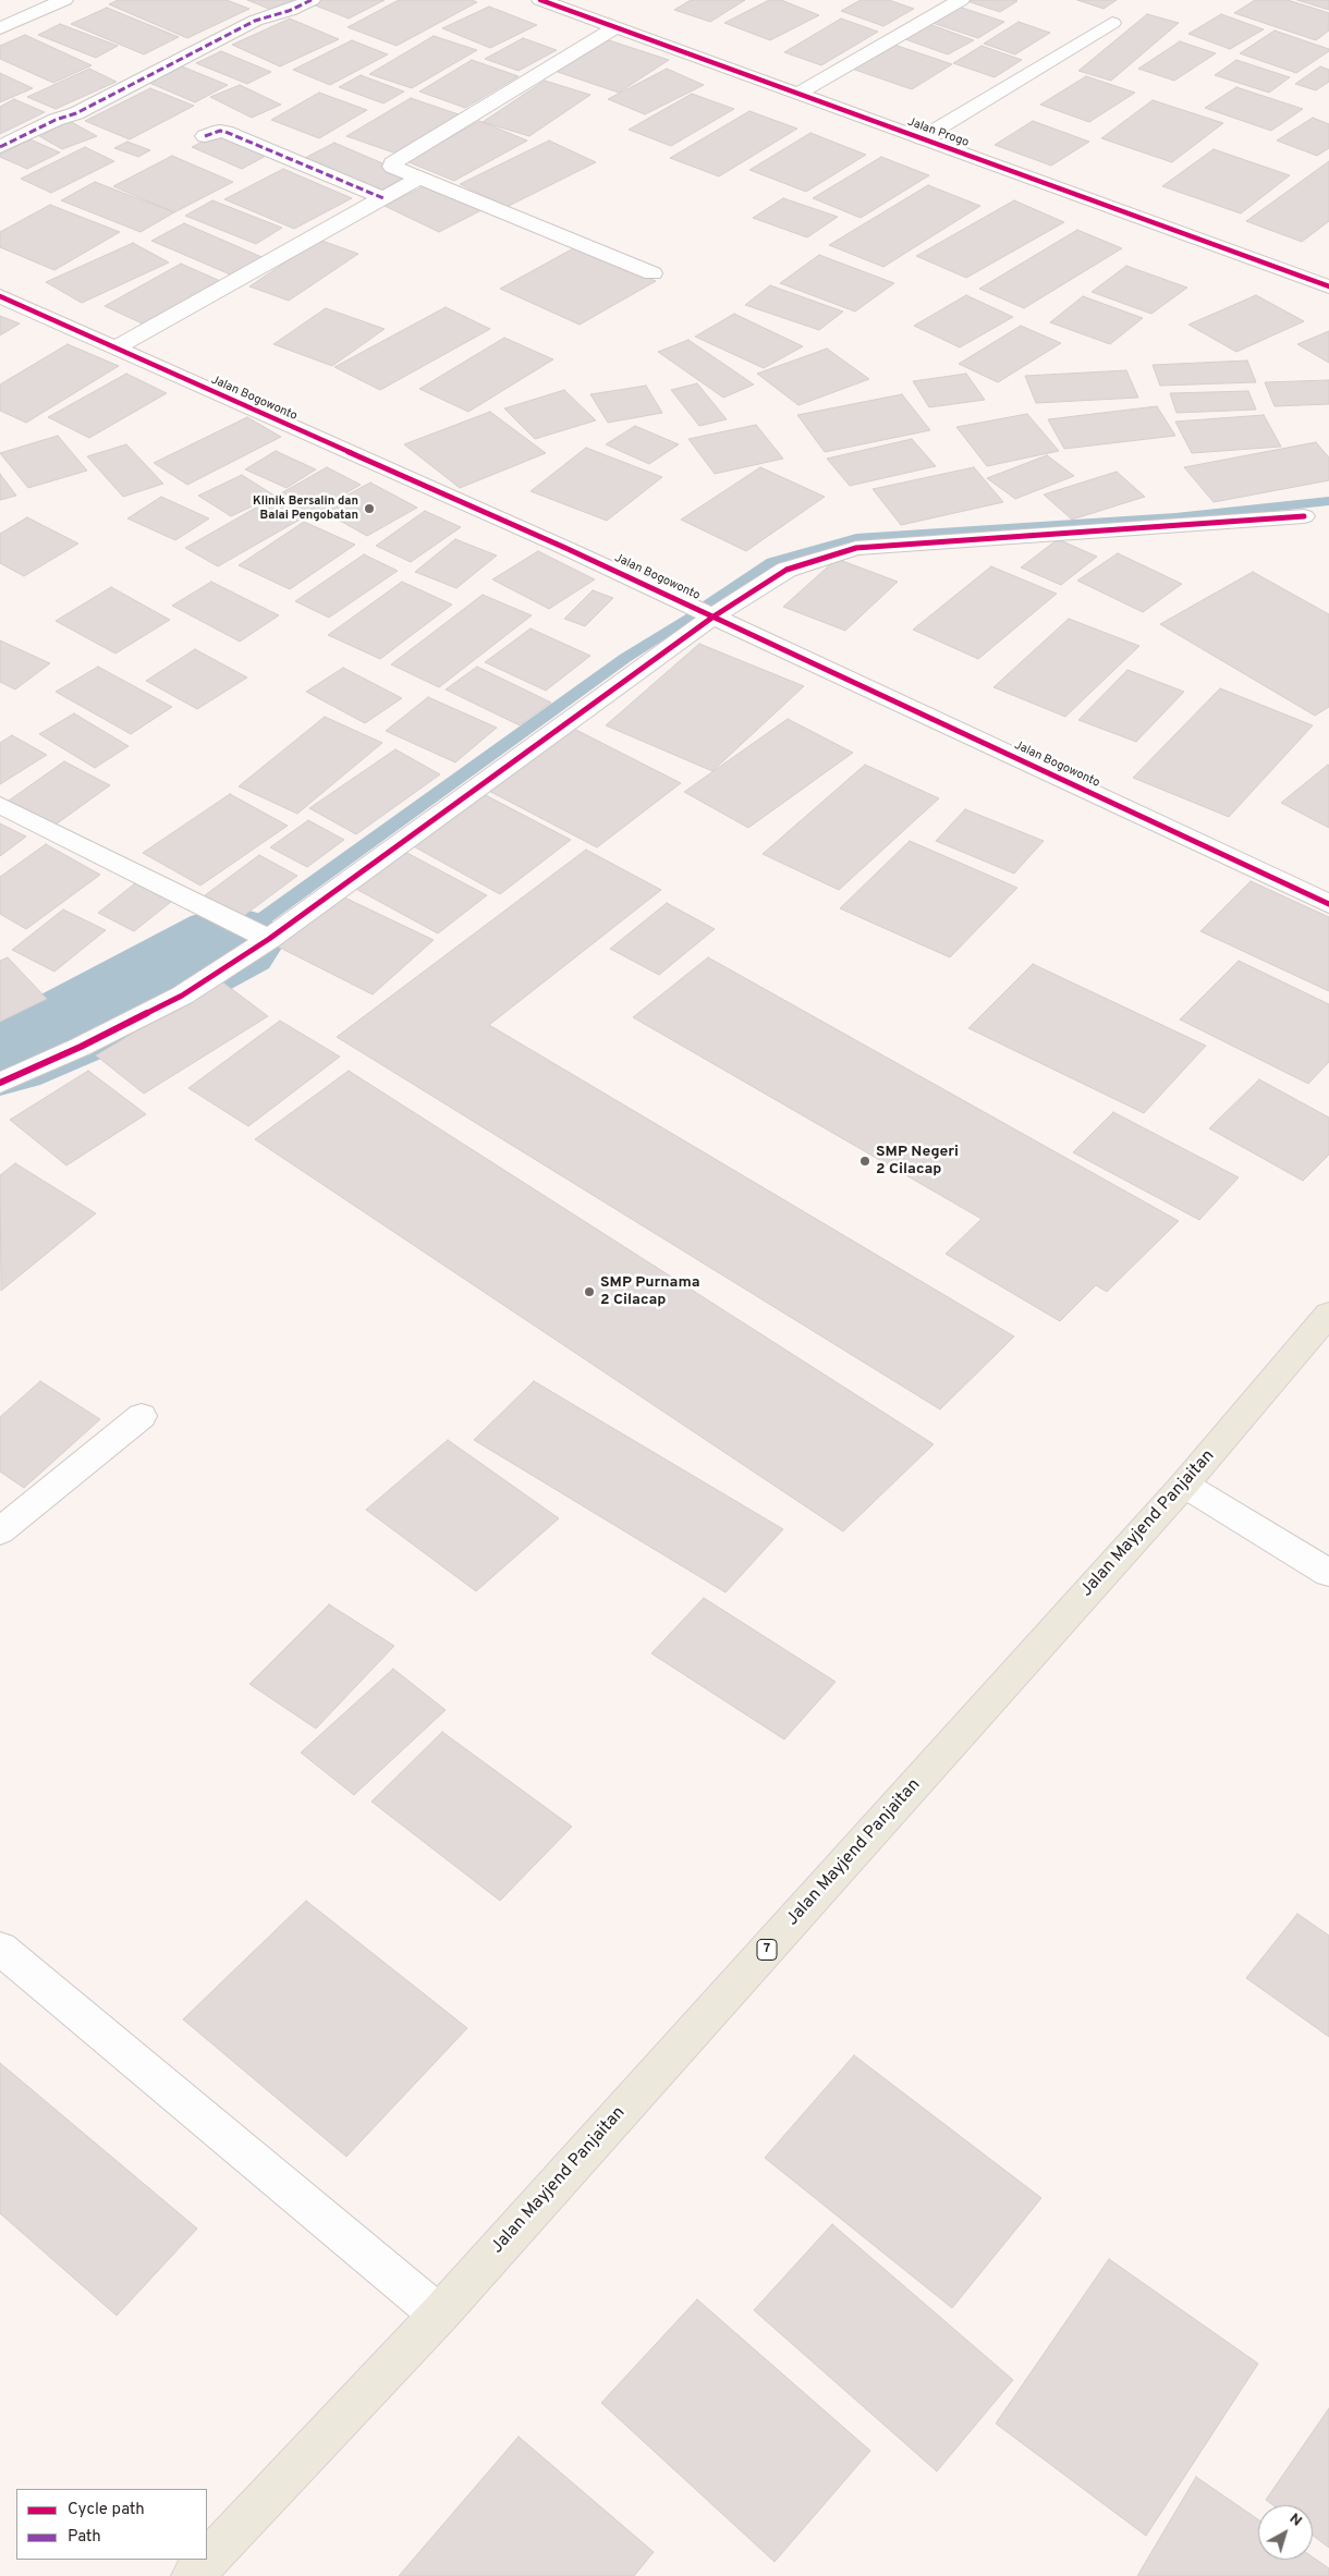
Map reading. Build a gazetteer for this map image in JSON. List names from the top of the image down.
{
  "streets": {
    "highway": ["Jalan Mayjend Panjaitan", "7"],
    "street": ["Jalan Progo", "Jalan Bogowonto"]
  },
  "places": ["Klinik Bersalin dan Balai Pengobatan", "SMP Negeri 2 Cilacap", "SMP Purnama 2 Cilacap"],
  "legend": ["Cycle path", "Path"],
  "north": "top right"
}
